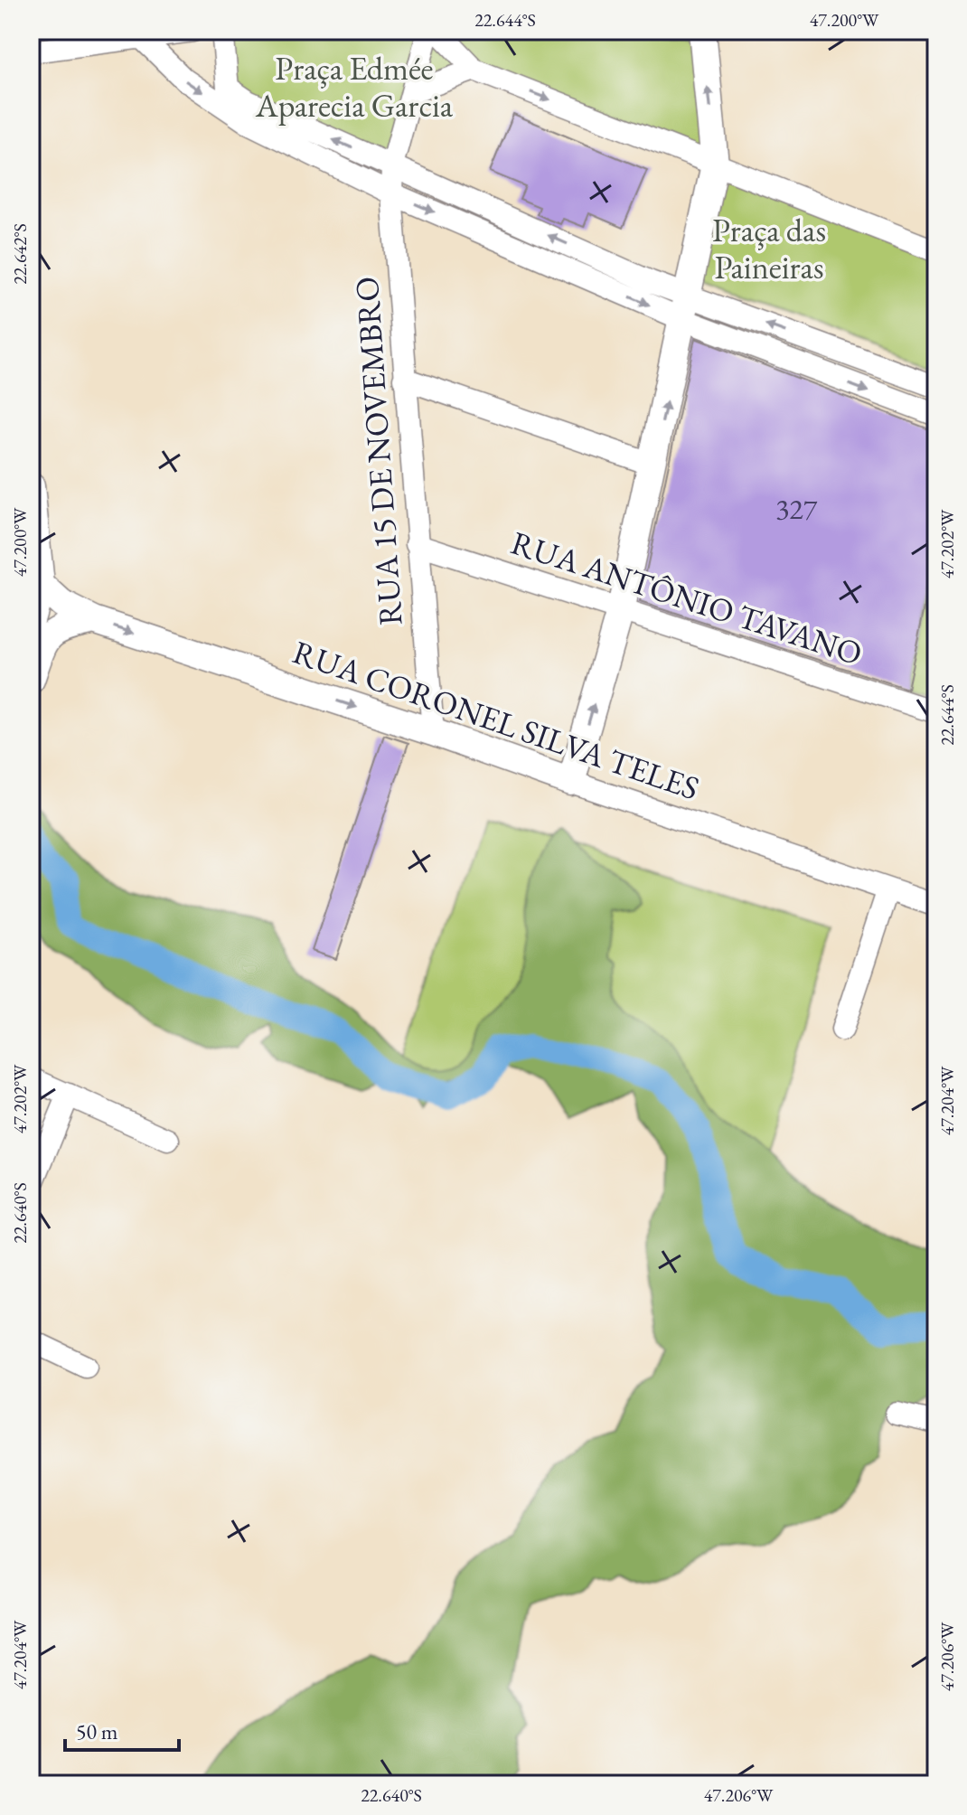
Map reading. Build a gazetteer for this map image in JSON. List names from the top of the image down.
{
  "streets": {
    "main road": ["RUA CORONEL SILVA TELES"],
    "street": ["RUA 15 DE NOVEMBRO", "RUA ANTÔNIO TAVANO"]
  },
  "crossings": [
    ["RUA 15 DE NOVEMBRO", "RUA ANTÔNIO TAVANO"],
    ["RUA 15 DE NOVEMBRO", "RUA CORONEL SILVA TELES"]
  ],
  "one_way": ["RUA CORONEL SILVA TELES"],
  "parks": ["Praça Edmée Aparecia Garcia", "Praça das Paineiras"],
  "house_numbers": ["327"],
  "scale_bar": "50 m",
  "coordinates": [
    "22.644°S",
    "47.200°W",
    "22.642°S",
    "47.202°W",
    "47.204°W",
    "22.640°S",
    "47.206°W"
  ]
}
